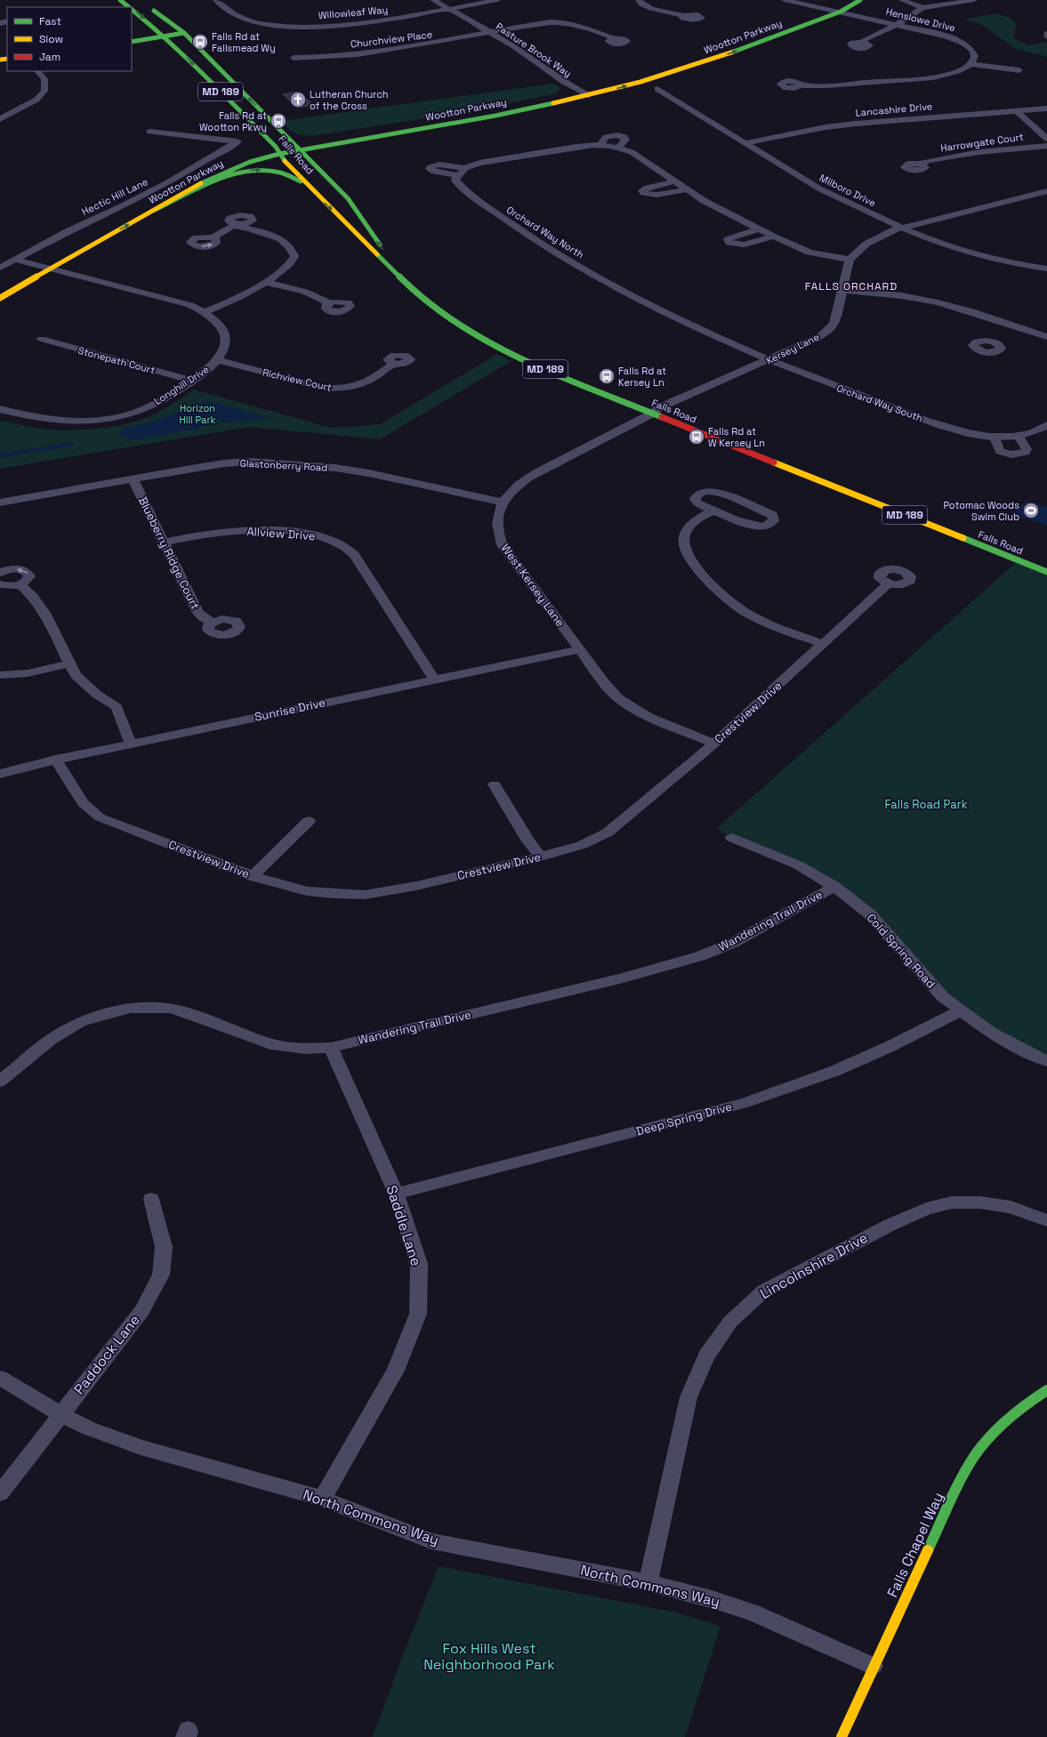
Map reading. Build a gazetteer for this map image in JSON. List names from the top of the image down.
{
  "streets": {
    "main road": [
      "Wootton Parkway",
      "MD 189",
      "Falls Road",
      "Falls Chapel Way"
    ],
    "street": [
      "Willowleaf Way",
      "Henslowe Drive",
      "Churchview Place",
      "Pasture Brook Way",
      "Lancashire Drive",
      "Harrowgate Court",
      "Milboro Drive",
      "Hectic Hill Lane",
      "Orchard Way North",
      "Kersey Lane",
      "Stonepath Court",
      "Richview Court",
      "Longhill Drive",
      "Orchard Way South",
      "Glastonberry Road",
      "Allview Drive",
      "Blueberry Ridge Court",
      "West Kersey Lane",
      "Sunrise Drive",
      "Crestview Drive",
      "Wandering Trail Drive",
      "Cold Spring Road",
      "Deep Spring Drive",
      "Saddle Lane",
      "Lincolnshire Drive",
      "Paddock Lane",
      "North Commons Way"
    ]
  },
  "crossings": [
    ["Willowleaf Way", "Pasture Brook Way"],
    ["Henslowe Drive", "Wootton Parkway"],
    ["Wootton Parkway", "Pasture Brook Way"],
    ["Wootton Parkway", "Falls Road"],
    ["Wootton Parkway", "Longhill Drive"],
    ["Churchview Place", "Pasture Brook Way"],
    ["Lancashire Drive", "Milboro Drive"],
    ["Falls Road", "Kersey Lane"],
    ["Falls Road", "West Kersey Lane"],
    ["Hectic Hill Lane", "Longhill Drive"],
    ["Orchard Way North", "Kersey Lane"],
    ["Orchard Way North", "Orchard Way South"],
    ["Kersey Lane", "Orchard Way South"],
    ["Kersey Lane", "West Kersey Lane"],
    ["Stonepath Court", "Longhill Drive"],
    ["Richview Court", "Longhill Drive"],
    ["Glastonberry Road", "Blueberry Ridge Court"],
    ["Glastonberry Road", "West Kersey Lane"],
    ["Allview Drive", "Blueberry Ridge Court"],
    ["Allview Drive", "Sunrise Drive"],
    ["West Kersey Lane", "Sunrise Drive"],
    ["West Kersey Lane", "Crestview Drive"],
    ["Sunrise Drive", "Crestview Drive"],
    ["Wandering Trail Drive", "Cold Spring Road"],
    ["Wandering Trail Drive", "Saddle Lane"],
    ["Cold Spring Road", "Deep Spring Drive"],
    ["Deep Spring Drive", "Saddle Lane"],
    ["Saddle Lane", "North Commons Way"],
    ["Lincolnshire Drive", "North Commons Way"],
    ["Paddock Lane", "North Commons Way"],
    ["North Commons Way", "Falls Chapel Way"]
  ],
  "districts": ["FALLS ORCHARD"],
  "parks": ["Horizon Hill Park", "Falls Road Park", "Fox Hills West Neighborhood Park"],
  "places": {
    "bus stop": [
      "Falls Rd at Fallsmead Wy",
      "Falls Rd at Wootton Pkwy",
      "Falls Rd at Kersey Ln",
      "Falls Rd at W Kersey Ln"
    ],
    "church": ["Lutheran Church of the Cross"],
    "sports": ["Potomac Woods Swim Club"]
  },
  "legend": ["Fast", "Slow", "Jam"]
}
